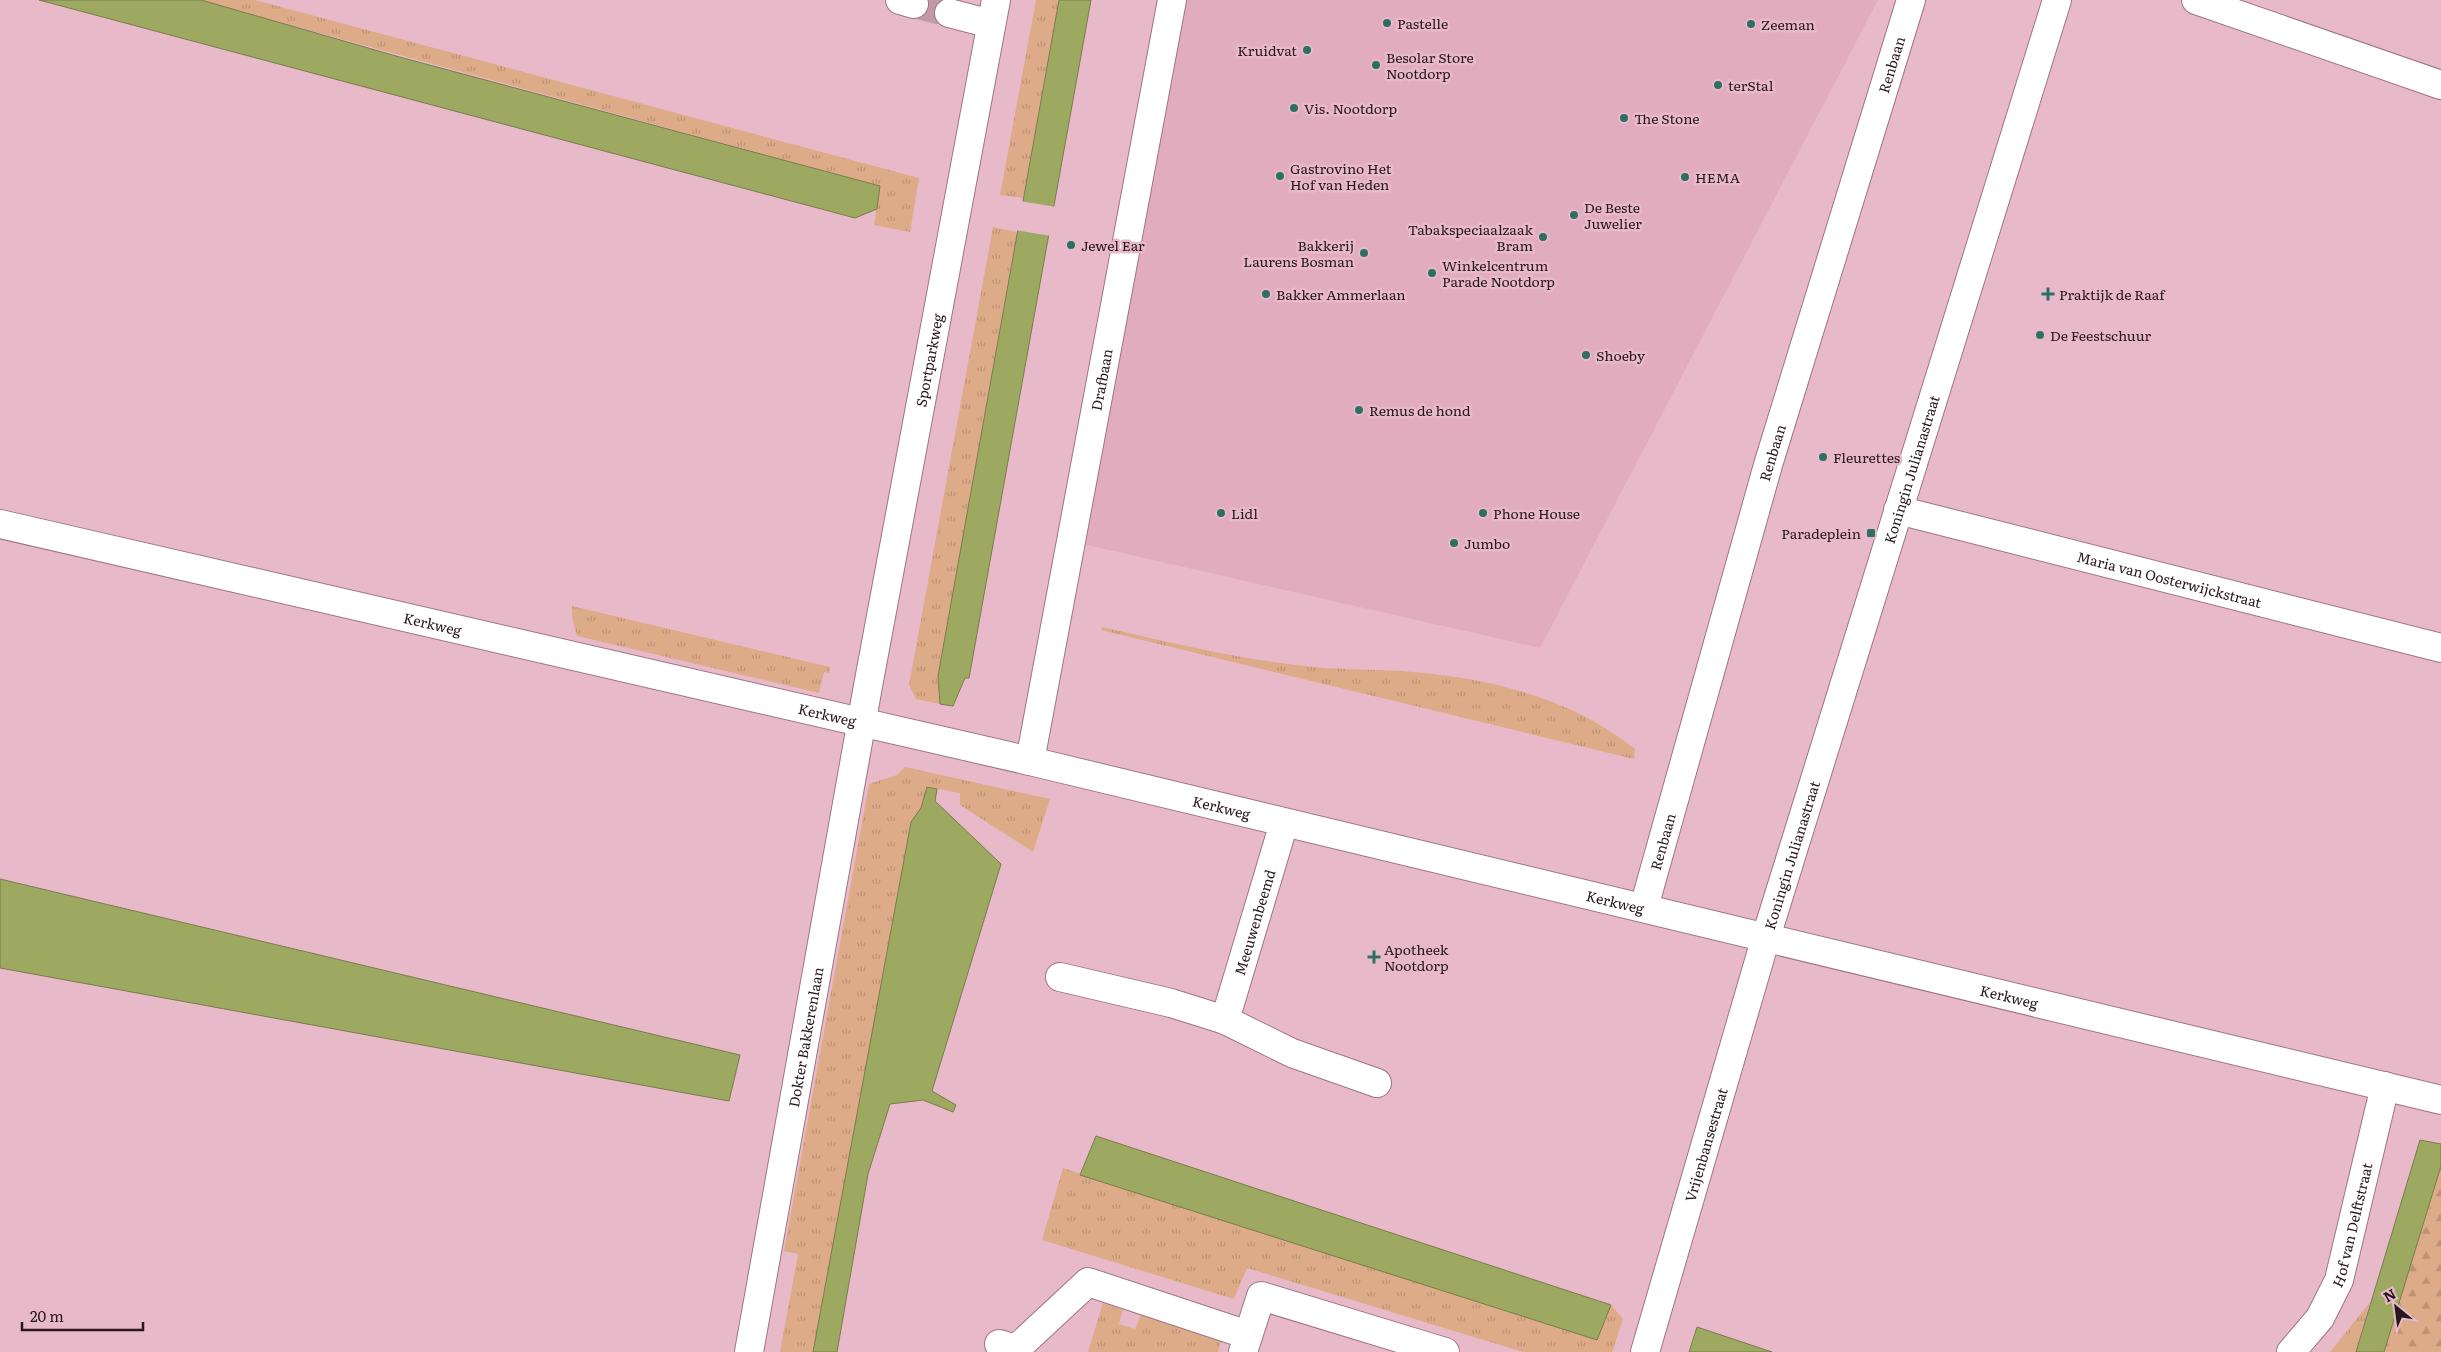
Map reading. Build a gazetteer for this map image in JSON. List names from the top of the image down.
{
  "streets": {
    "street": [
      "Renbaan",
      "Sportparkweg",
      "Drafbaan",
      "Koningin Julianastraat",
      "Maria van Oosterwijckstraat",
      "Kerkweg",
      "Meeuwenbeemd",
      "Dokter Bakkerenlaan",
      "Vrijenbansestraat",
      "Hof van Delftstraat"
    ]
  },
  "crossings": [
    ["Renbaan", "Kerkweg"],
    ["Sportparkweg", "Kerkweg"],
    ["Sportparkweg", "Dokter Bakkerenlaan"],
    ["Drafbaan", "Kerkweg"],
    ["Koningin Julianastraat", "Maria van Oosterwijckstraat"],
    ["Koningin Julianastraat", "Kerkweg"],
    ["Koningin Julianastraat", "Vrijenbansestraat"],
    ["Kerkweg", "Meeuwenbeemd"],
    ["Kerkweg", "Dokter Bakkerenlaan"],
    ["Kerkweg", "Vrijenbansestraat"],
    ["Kerkweg", "Hof van Delftstraat"]
  ],
  "places": {
    "other": [
      "Pastelle",
      "Zeeman",
      "Kruidvat",
      "Besolar Store Nootdorp",
      "terStal",
      "Vis. Nootdorp",
      "The Stone",
      "Gastrovino Het Hof van Heden",
      "HEMA",
      "De Beste Juwelier",
      "Tabakspeciaalzaak Bram",
      "Jewel Ear",
      "Bakkerij Laurens Bosman",
      "Winkelcentrum Parade Nootdorp",
      "Bakker Ammerlaan",
      "De Feestschuur",
      "Shoeby",
      "Remus de hond",
      "Fleurettes",
      "Lidl",
      "Phone House",
      "Jumbo"
    ],
    "health": ["Praktijk de Raaf", "Apotheek Nootdorp"],
    "transit": ["Paradeplein"]
  },
  "scale_bar": "20 m",
  "north": "top left"
}
